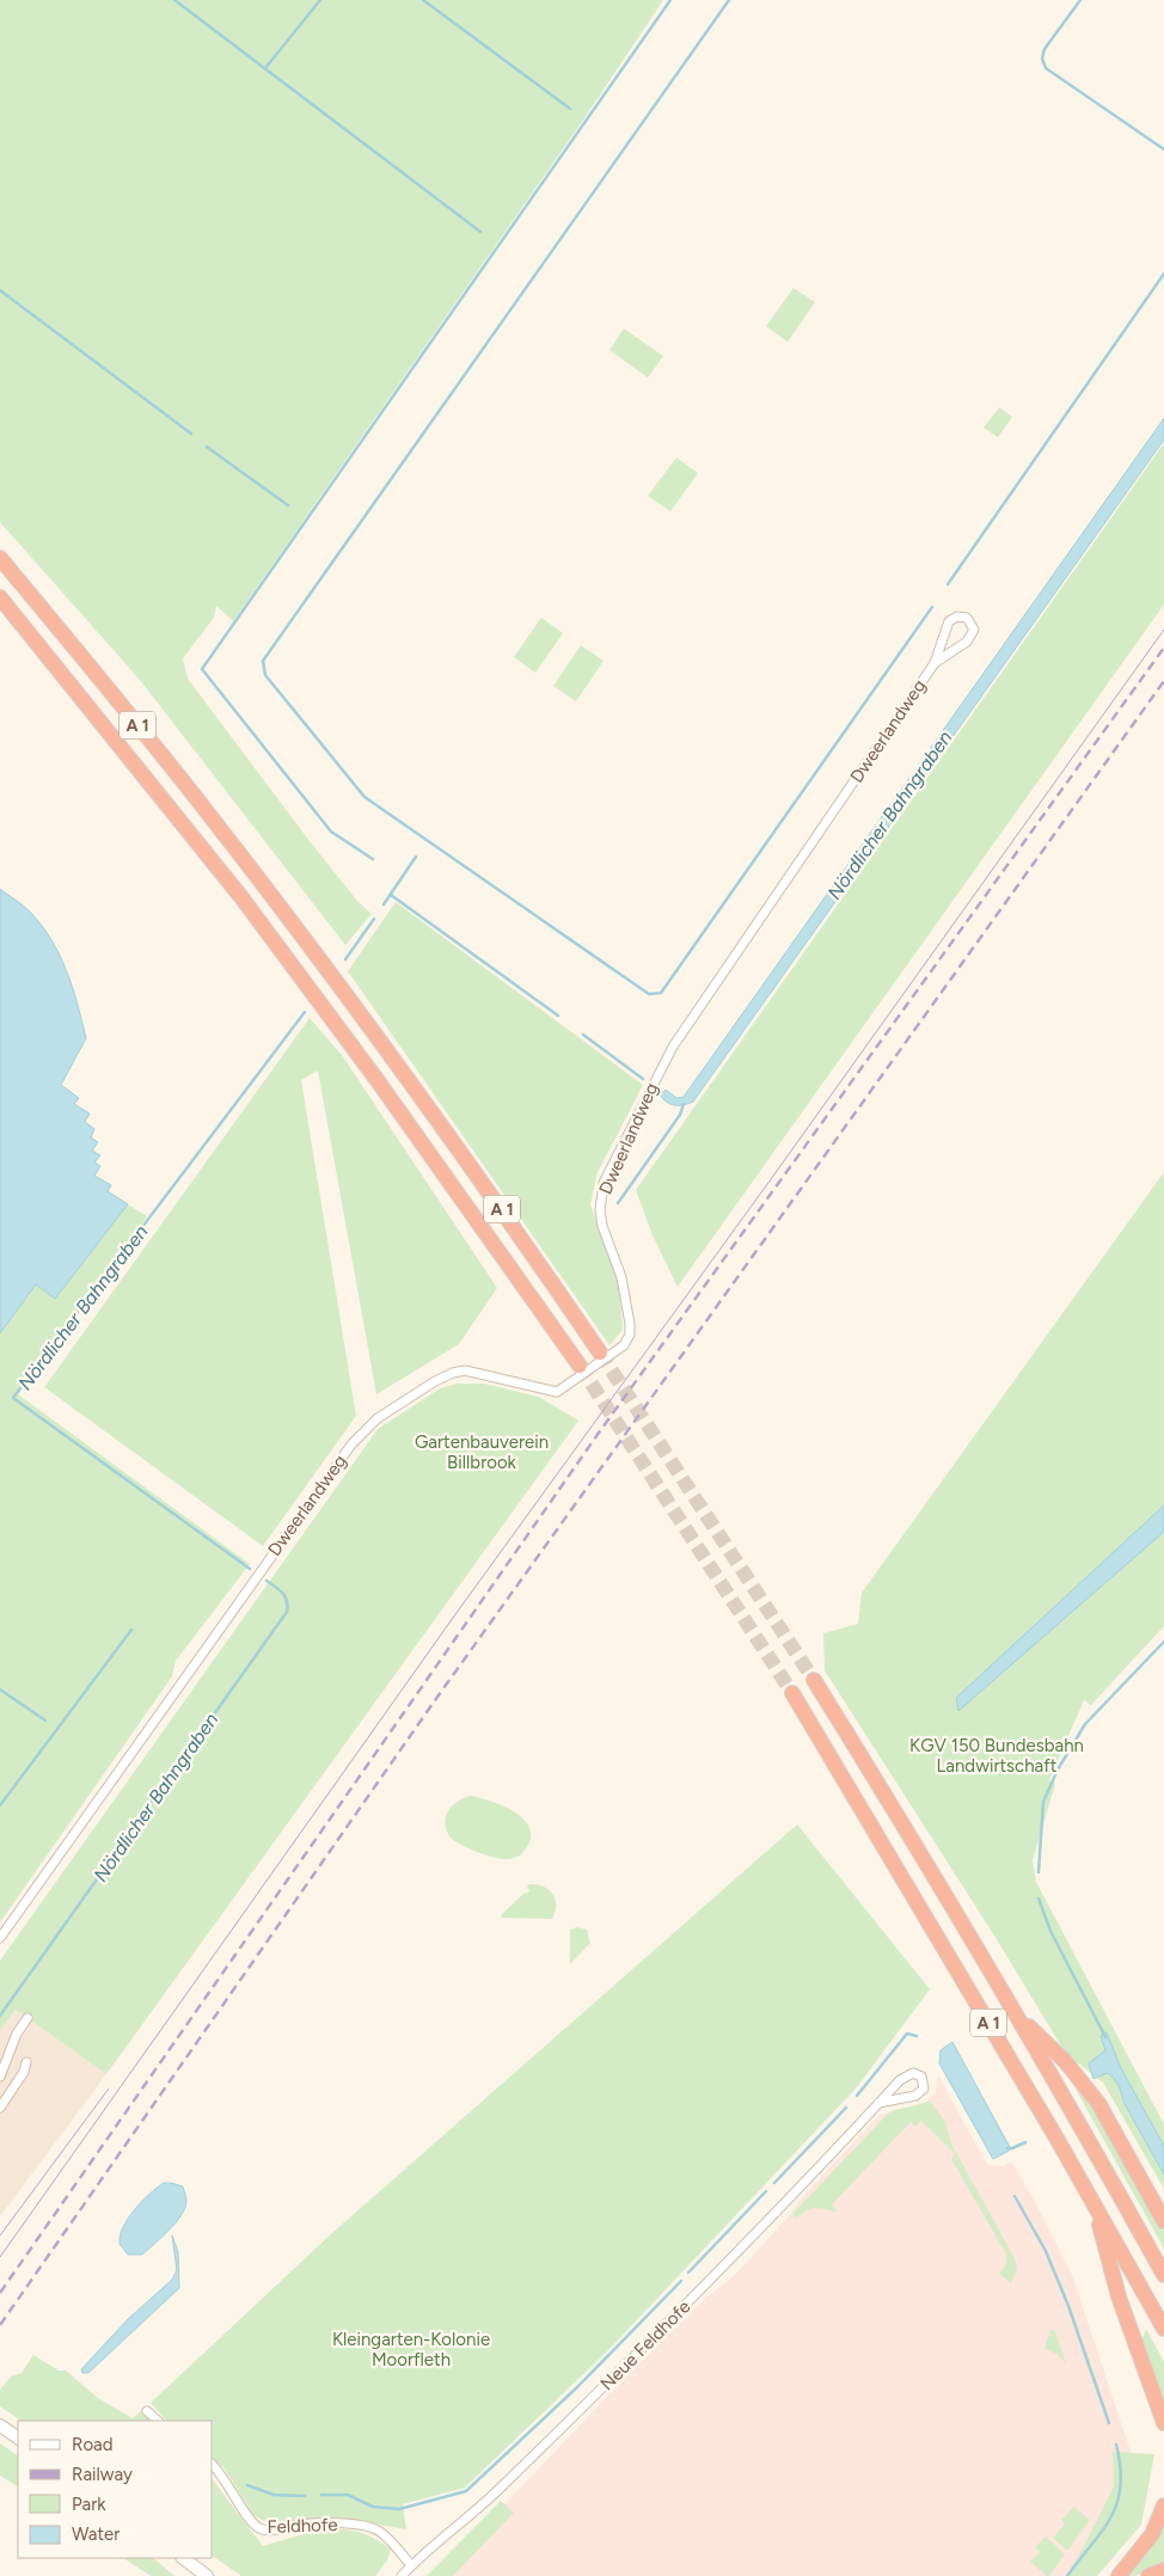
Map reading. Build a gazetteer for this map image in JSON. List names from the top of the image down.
{
  "streets": {
    "highway": ["A 1"],
    "street": ["Dweerlandweg", "Neue Feldhofe", "Feldhofe"]
  },
  "crossings": [
    ["Neue Feldhofe", "Feldhofe"]
  ],
  "water": ["Nördlicher Bahngraben"],
  "parks": ["Gartenbauverein Billbrook", "KGV 150 Bundesbahn Landwirtschaft", "Kleingarten-Kolonie Moorfleth"],
  "legend": [
    "Road",
    "Railway",
    "Park",
    "Water"
  ]
}
